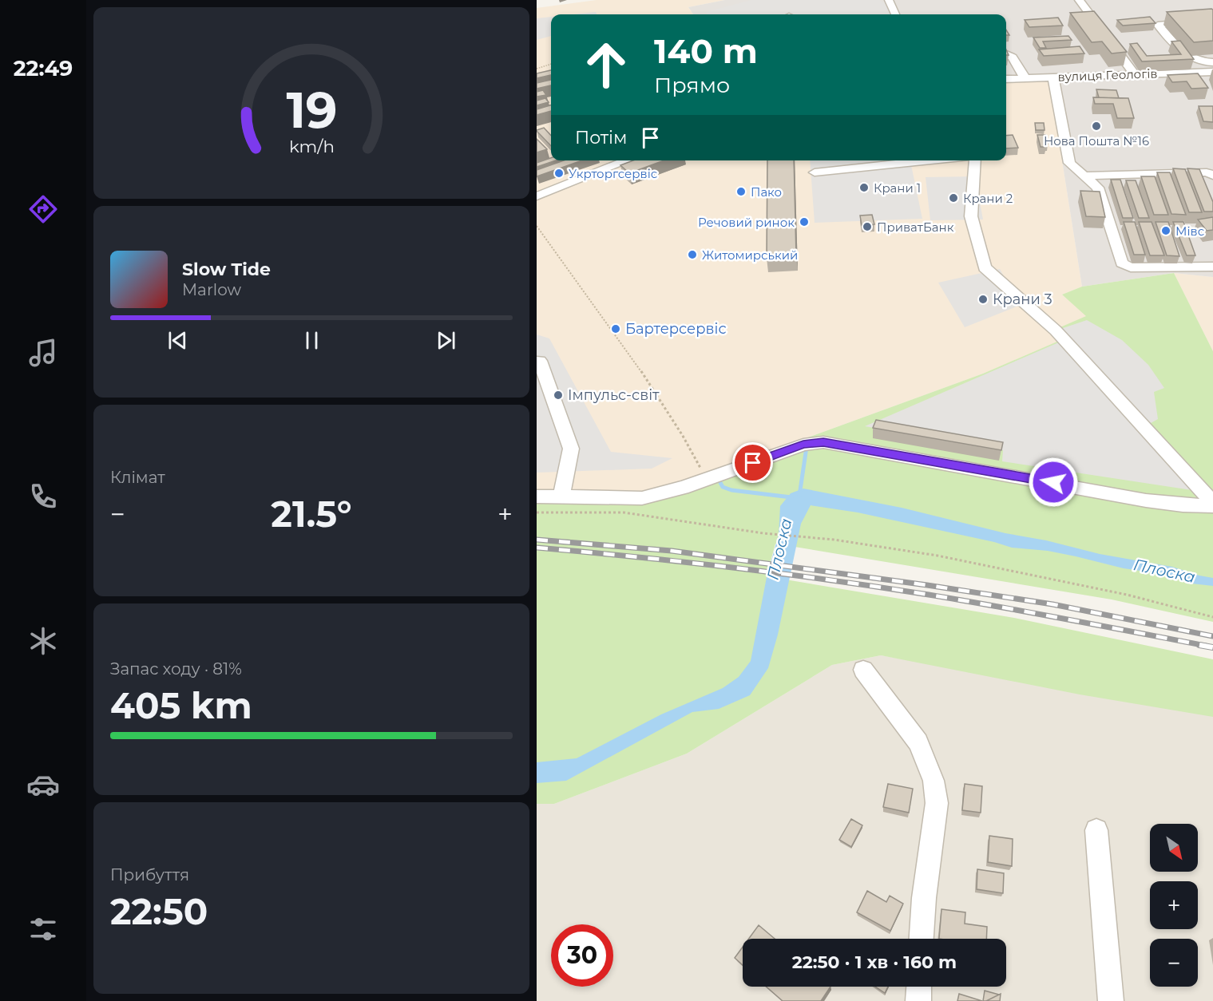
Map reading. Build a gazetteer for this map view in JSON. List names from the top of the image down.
{
  "streets": {
    "street": ["вулиця Геологів"]
  },
  "water": ["Плоска"],
  "places": [
    "Нова Пошта №16",
    "Укрторгсервіс",
    "Крани 1",
    "Пако",
    "Крани 2",
    "Речовий ринок",
    "ПриватБанк",
    "Мівс",
    "Житомирський",
    "Крани 3",
    "Бартерсервіс",
    "Імпульс-світ"
  ],
  "north": "bottom right",
  "page": {
    "tabs": "22:49",
    "turn": ["140 m", "Прямо"],
    "then": "Потім",
    "song": ["Slow Tide", "Marlow"],
    "tile": [
      "Клімат",
      ["Запас ходу · 81%", "405 km"],
      ["Прибуття", "22:50"]
    ],
    "heat": ["−", "21.5°", "+"],
    "map_buttons": ["+", "−"],
    "limit": "30",
    "trip": "22:50 · 1 хв · 160 m",
    "gauge": ["19", "km/h"]
  }
}
